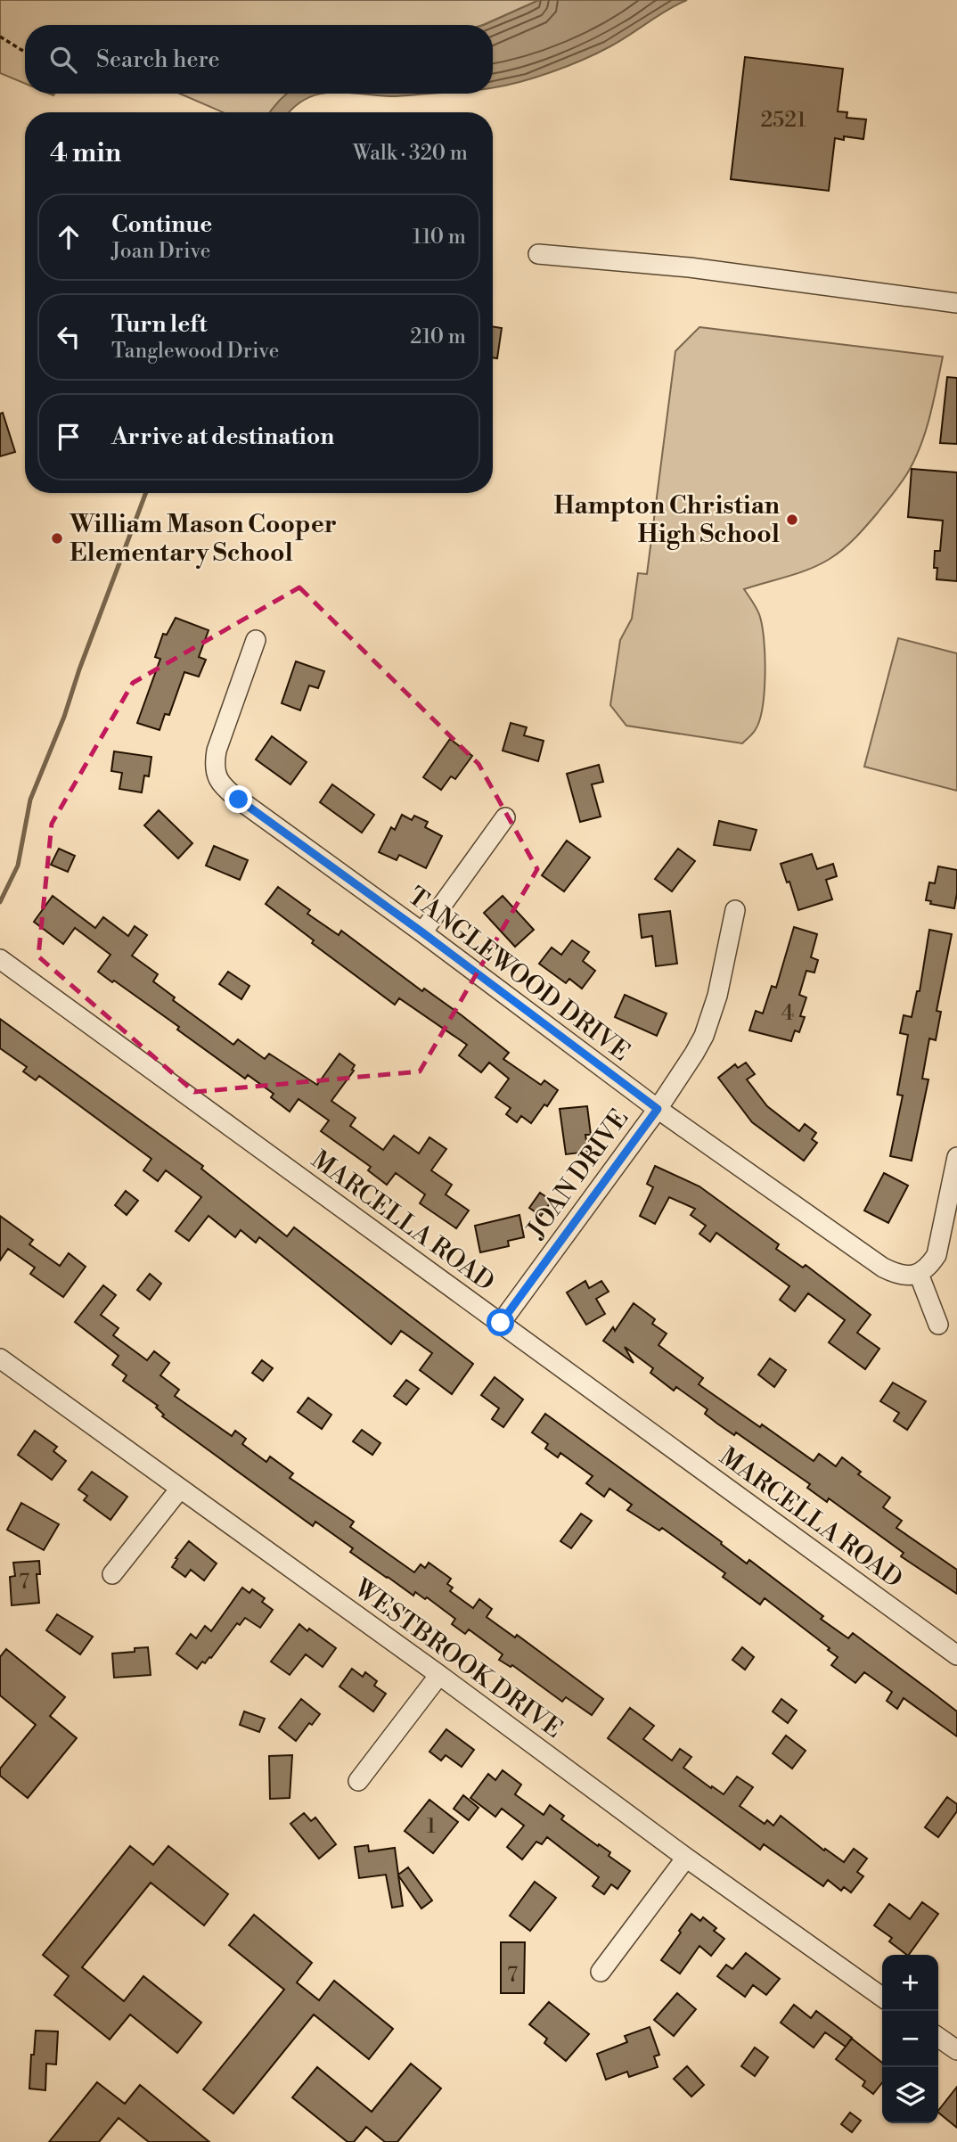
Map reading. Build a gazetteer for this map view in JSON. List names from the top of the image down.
{
  "streets": {
    "street": [
      "TANGLEWOOD DRIVE",
      "JOAN DRIVE",
      "MARCELLA ROAD",
      "WESTBROOK DRIVE"
    ]
  },
  "crossings": [
    ["TANGLEWOOD DRIVE", "JOAN DRIVE"],
    ["JOAN DRIVE", "MARCELLA ROAD"]
  ],
  "places": ["Hampton Christian High School", "William Mason Cooper Elementary School"],
  "house_numbers": [
    "2521",
    "4",
    "7",
    "1",
    "7"
  ],
  "page": {
    "search": "Search here",
    "heading": ["4 min", "Walk · 320 m"],
    "list": [
      ["Continue", "Joan Drive", "110 m"],
      ["Turn left", "Tanglewood Drive", "210 m"],
      "Arrive at destination"
    ],
    "map_buttons": ["+", "−"]
  }
}
